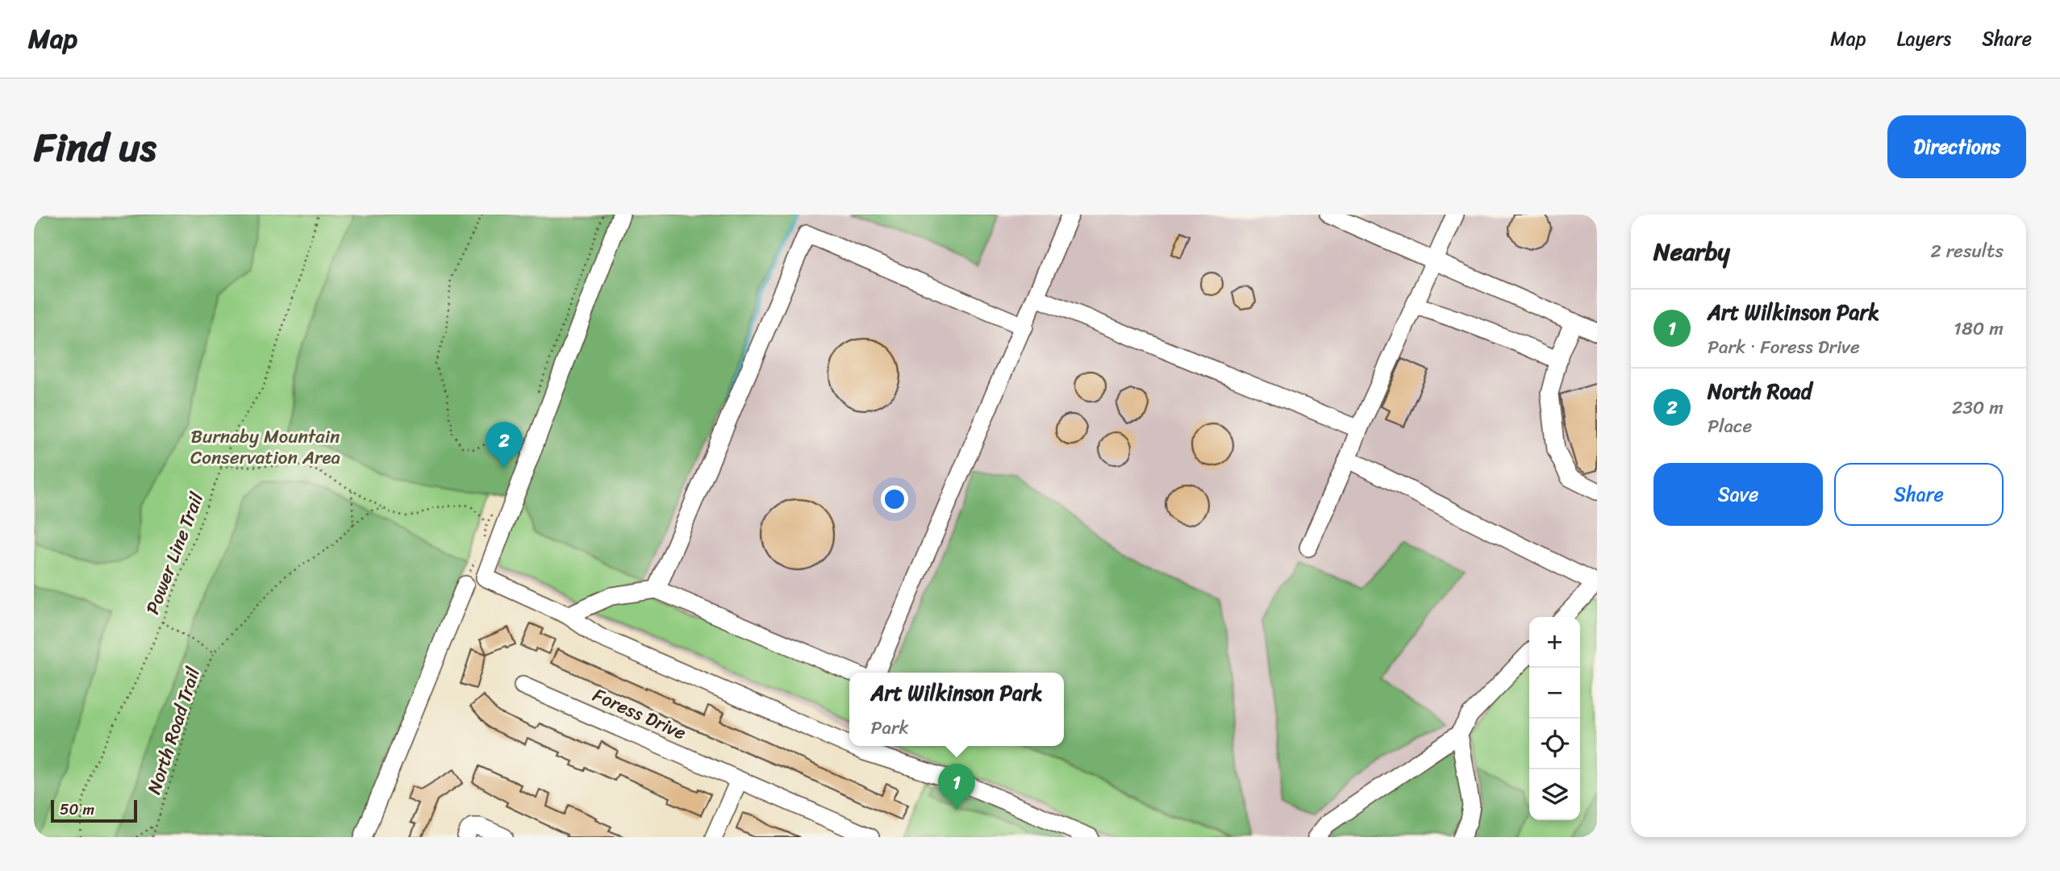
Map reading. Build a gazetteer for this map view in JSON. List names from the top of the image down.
{
  "streets": {
    "street": ["Foress Drive"],
    "path": ["Power Line Trail", "North Road Trail"]
  },
  "parks": ["Burnaby Mountain Conservation Area"],
  "scale_bar": "50 m",
  "page": {
    "header": "Map",
    "nav": ["Map", "Layers", "Share"],
    "title": "Find us",
    "buttons": [
      "Directions",
      ["Save", "Share"]
    ],
    "heading": ["Nearby", "2 results"],
    "list": [
      {
        "mark": "1",
        "name": "Art Wilkinson Park",
        "note": "Park · Foress Drive",
        "value": "180 m"
      },
      {
        "mark": "2",
        "name": "North Road",
        "note": "Place",
        "value": "230 m"
      }
    ],
    "pins": ["2", "1"],
    "map_buttons": ["+", "−"],
    "popup": ["Art Wilkinson Park", "Park"],
    "scale": "50 m"
  }
}
